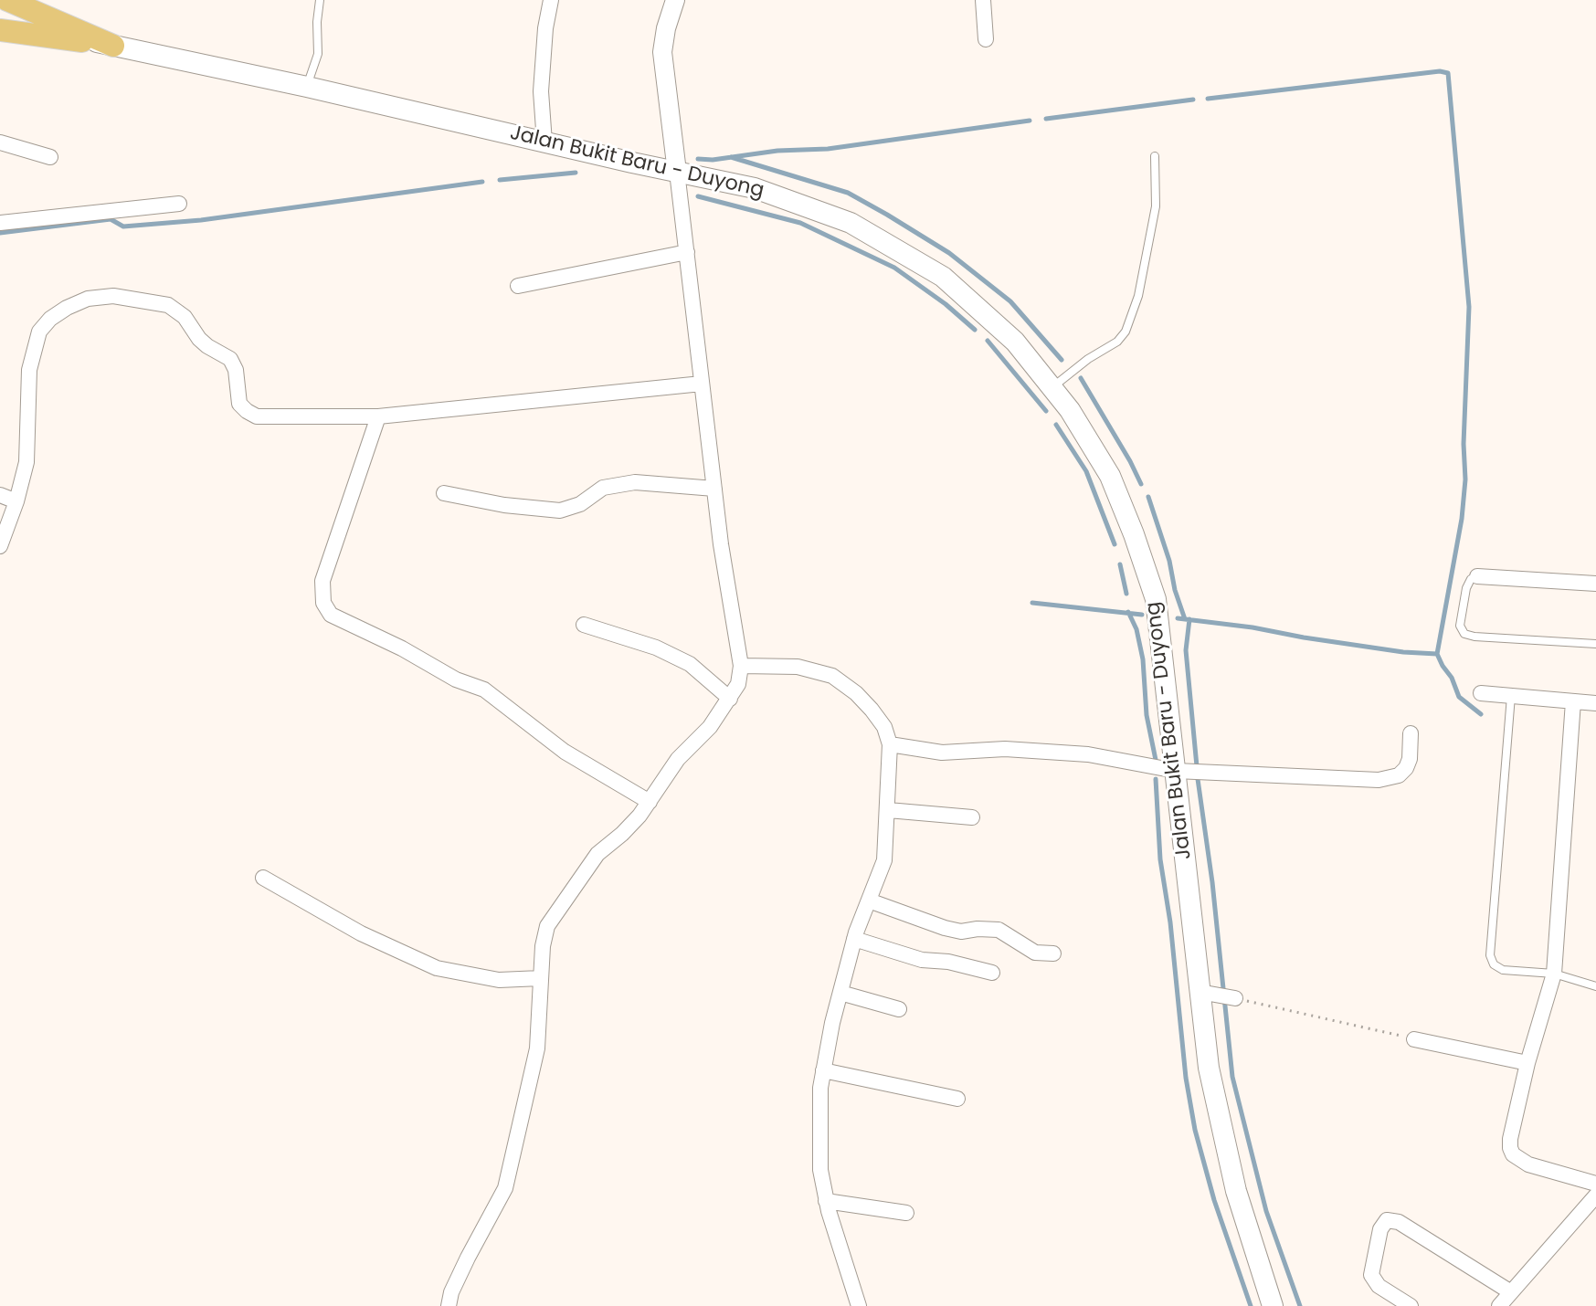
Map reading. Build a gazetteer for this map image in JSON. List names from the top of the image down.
{
  "streets": {
    "main road": ["Jalan Bukit Baru - Duyong"]
  }
}
